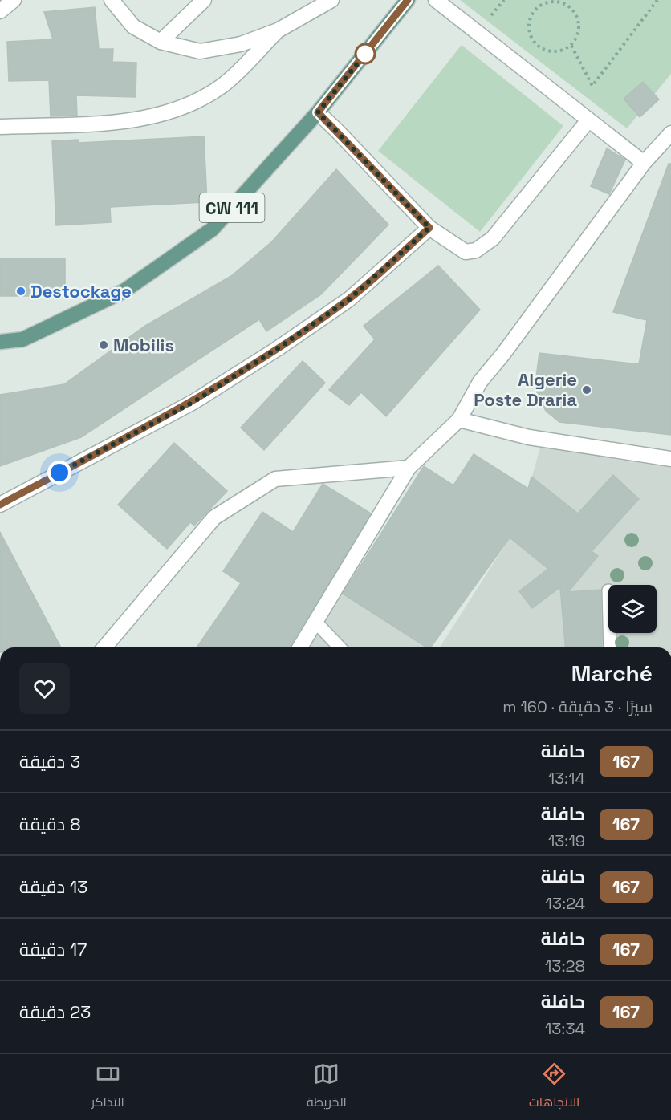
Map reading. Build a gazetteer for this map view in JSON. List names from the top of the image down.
{
  "streets": {
    "main road": ["CW 111"]
  },
  "places": ["Destockage", "Mobilis", "Algerie Poste Draria"],
  "lines": ["bus line 167"],
  "page": {
    "heading": ["Marché", "سيرًا · 3 دقيقة · 160 m"],
    "list": [
      {
        "mark": "167",
        "name": "حافلة",
        "note": "13:14",
        "value": "3 دقيقة"
      },
      {
        "mark": "167",
        "name": "حافلة",
        "note": "13:19",
        "value": "8 دقيقة"
      },
      {
        "mark": "167",
        "name": "حافلة",
        "note": "13:24",
        "value": "13 دقيقة"
      },
      {
        "mark": "167",
        "name": "حافلة",
        "note": "13:28",
        "value": "17 دقيقة"
      },
      {
        "mark": "167",
        "name": "حافلة",
        "note": "13:34",
        "value": "23 دقيقة"
      }
    ],
    "tabs": ["الاتجاهات", "الخريطة", "التذاكر"]
  }
}
